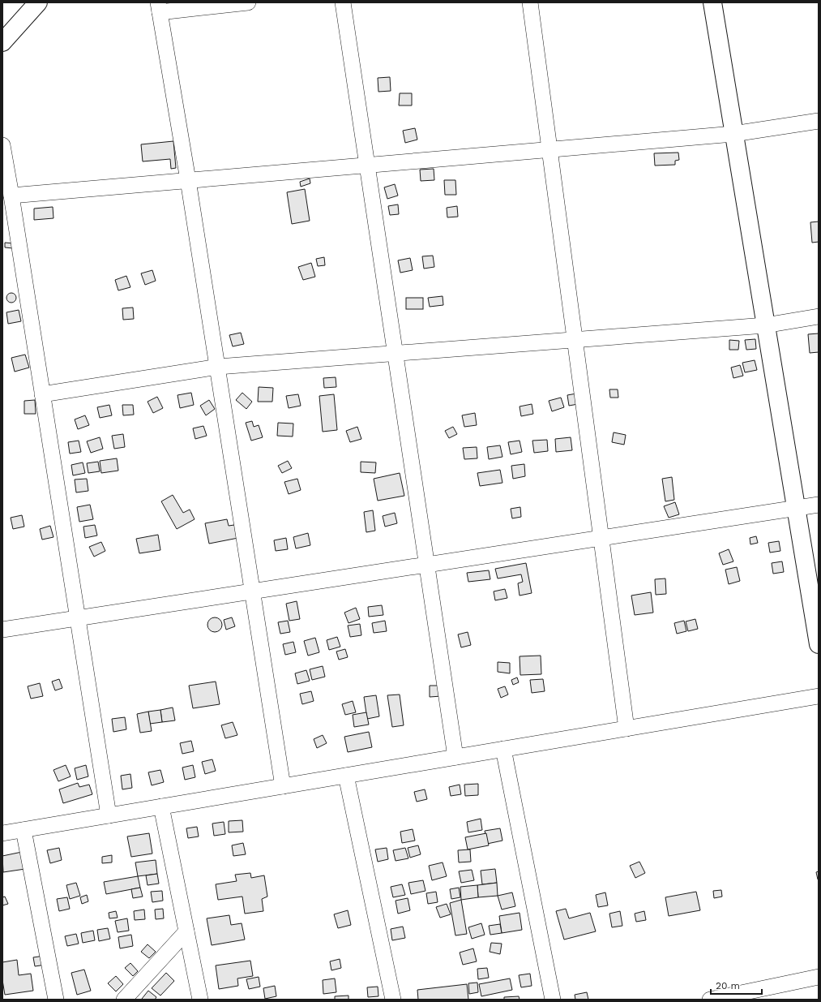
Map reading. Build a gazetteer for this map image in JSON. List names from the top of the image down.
{
  "scale_bar": "20 m"
}
